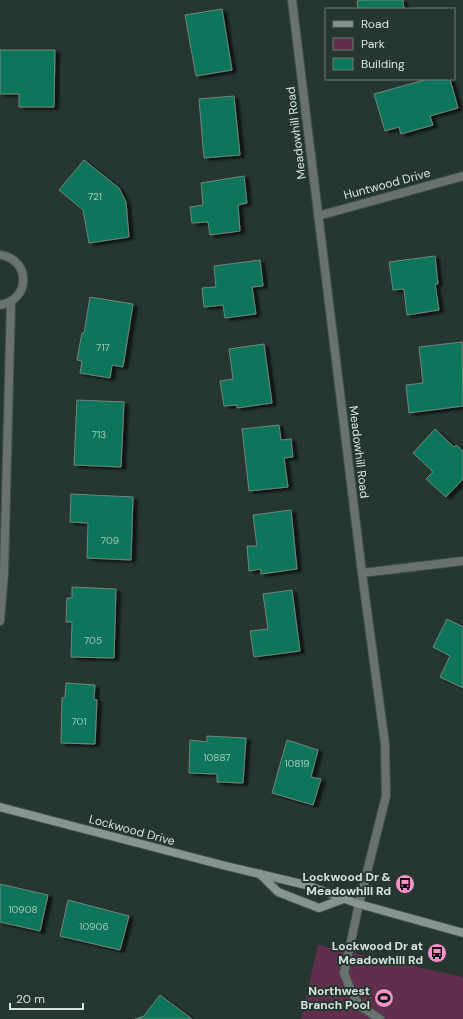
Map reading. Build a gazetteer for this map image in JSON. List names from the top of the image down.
{
  "streets": {
    "street": ["Meadowhill Road", "Huntwood Drive", "Lockwood Drive"]
  },
  "crossings": [
    ["Meadowhill Road", "Huntwood Drive"],
    ["Meadowhill Road", "Lockwood Drive"]
  ],
  "places": {
    "bus stop": ["Lockwood Dr & Meadowhill Rd", "Lockwood Dr at Meadowhill Rd"],
    "sports": ["Northwest Branch Pool"]
  },
  "house_numbers": [
    "721",
    "717",
    "713",
    "709",
    "705",
    "701",
    "10887",
    "10819",
    "10908",
    "10906"
  ],
  "legend": ["Road", "Park", "Building"],
  "scale_bar": "20 m"
}
